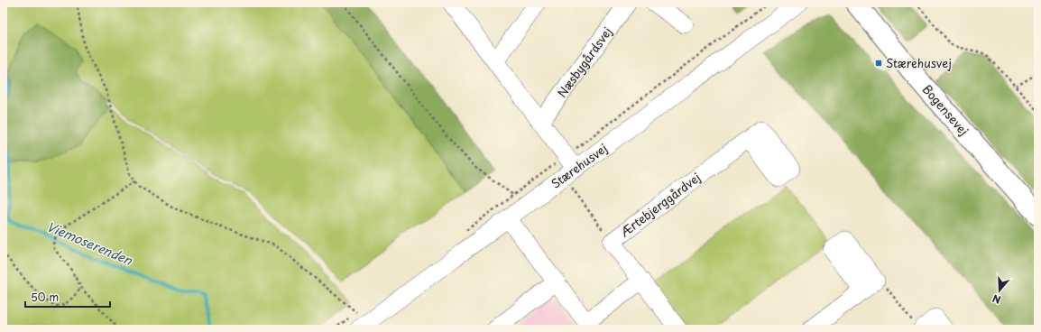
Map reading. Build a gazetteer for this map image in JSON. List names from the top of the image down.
{
  "streets": {
    "main road": ["Bogensevej"],
    "street": ["Næsbygårdsvej", "Stærehusvej", "Ærtebjerggårdvej"]
  },
  "water": ["Viemoserenden"],
  "places": {
    "transit": ["Stærehusvej"]
  },
  "scale_bar": "50 m",
  "north": "bottom"
}
